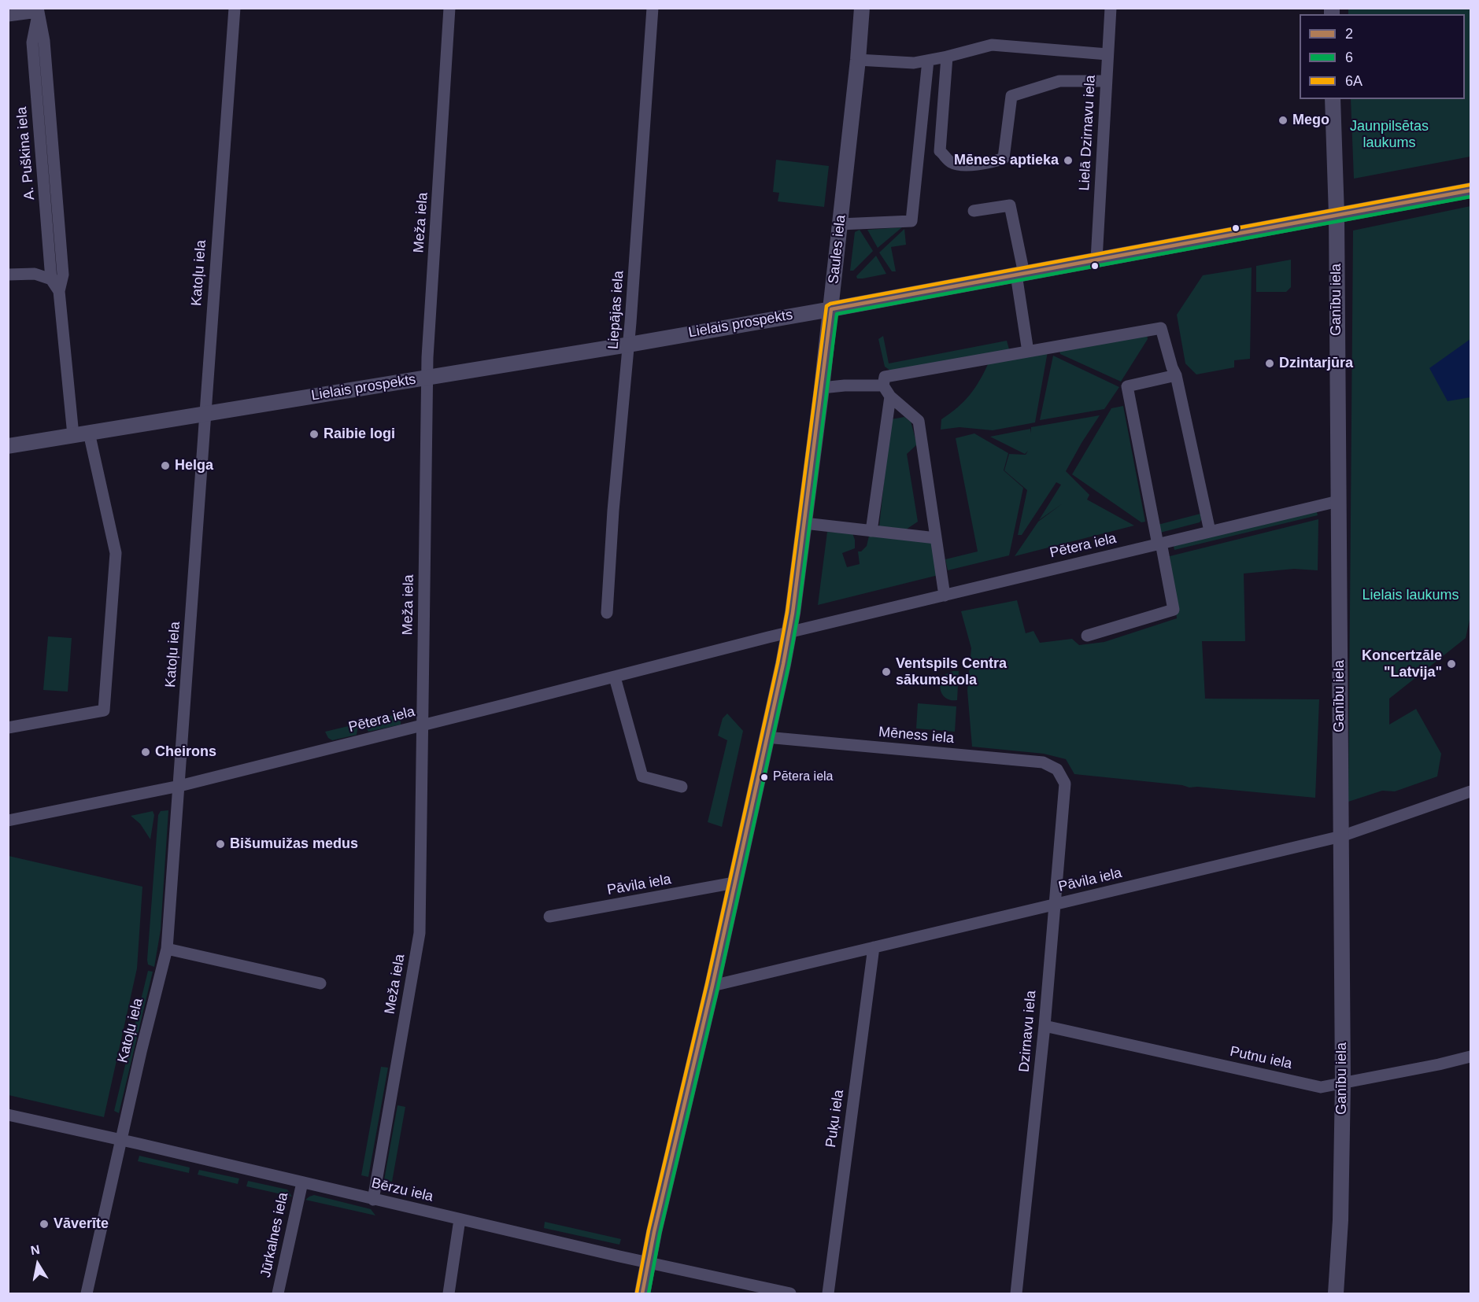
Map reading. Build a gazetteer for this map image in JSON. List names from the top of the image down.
{
  "streets": {
    "street": [
      "Lielā Dzirnavu iela",
      "A. Puškina iela",
      "Meža iela",
      "Saules iela",
      "Katoļu iela",
      "Ganību iela",
      "Liepājas iela",
      "Lielais prospekts",
      "Pētera iela",
      "Mēness iela",
      "Pāvila iela",
      "Dzirnavu iela",
      "Putnu iela",
      "Puķu iela",
      "Bērzu iela",
      "Jūrkalnes iela"
    ]
  },
  "crossings": [
    ["Lielā Dzirnavu iela", "Lielais prospekts"],
    ["A. Puškina iela", "Lielais prospekts"],
    ["Meža iela", "Lielais prospekts"],
    ["Meža iela", "Pētera iela"],
    ["Meža iela", "Bērzu iela"],
    ["Saules iela", "Lielais prospekts"],
    ["Saules iela", "Pētera iela"],
    ["Saules iela", "Mēness iela"],
    ["Saules iela", "Pāvila iela"],
    ["Saules iela", "Bērzu iela"],
    ["Katoļu iela", "Lielais prospekts"],
    ["Katoļu iela", "Pētera iela"],
    ["Katoļu iela", "Bērzu iela"],
    ["Ganību iela", "Lielais prospekts"],
    ["Ganību iela", "Pētera iela"],
    ["Ganību iela", "Pāvila iela"],
    ["Ganību iela", "Putnu iela"],
    ["Liepājas iela", "Lielais prospekts"],
    ["Mēness iela", "Dzirnavu iela"],
    ["Pāvila iela", "Dzirnavu iela"],
    ["Pāvila iela", "Puķu iela"],
    ["Dzirnavu iela", "Putnu iela"],
    ["Bērzu iela", "Jūrkalnes iela"]
  ],
  "parks": ["Jaunpilsētas laukums", "Lielais laukums"],
  "places": [
    "Mego",
    "Mēness aptieka",
    "Dzintarjūra",
    "Raibie logi",
    "Helga",
    "Koncertzāle \"Latvija\"",
    "Ventspils Centra sākumskola",
    "Cheirons",
    "Pētera iela",
    "Bišumuižas medus",
    "Vāverīte"
  ],
  "lines": ["transit line 6A", "transit line 2", "transit line 6"],
  "legend": ["2", "6", "6A"],
  "north": "top"
}
